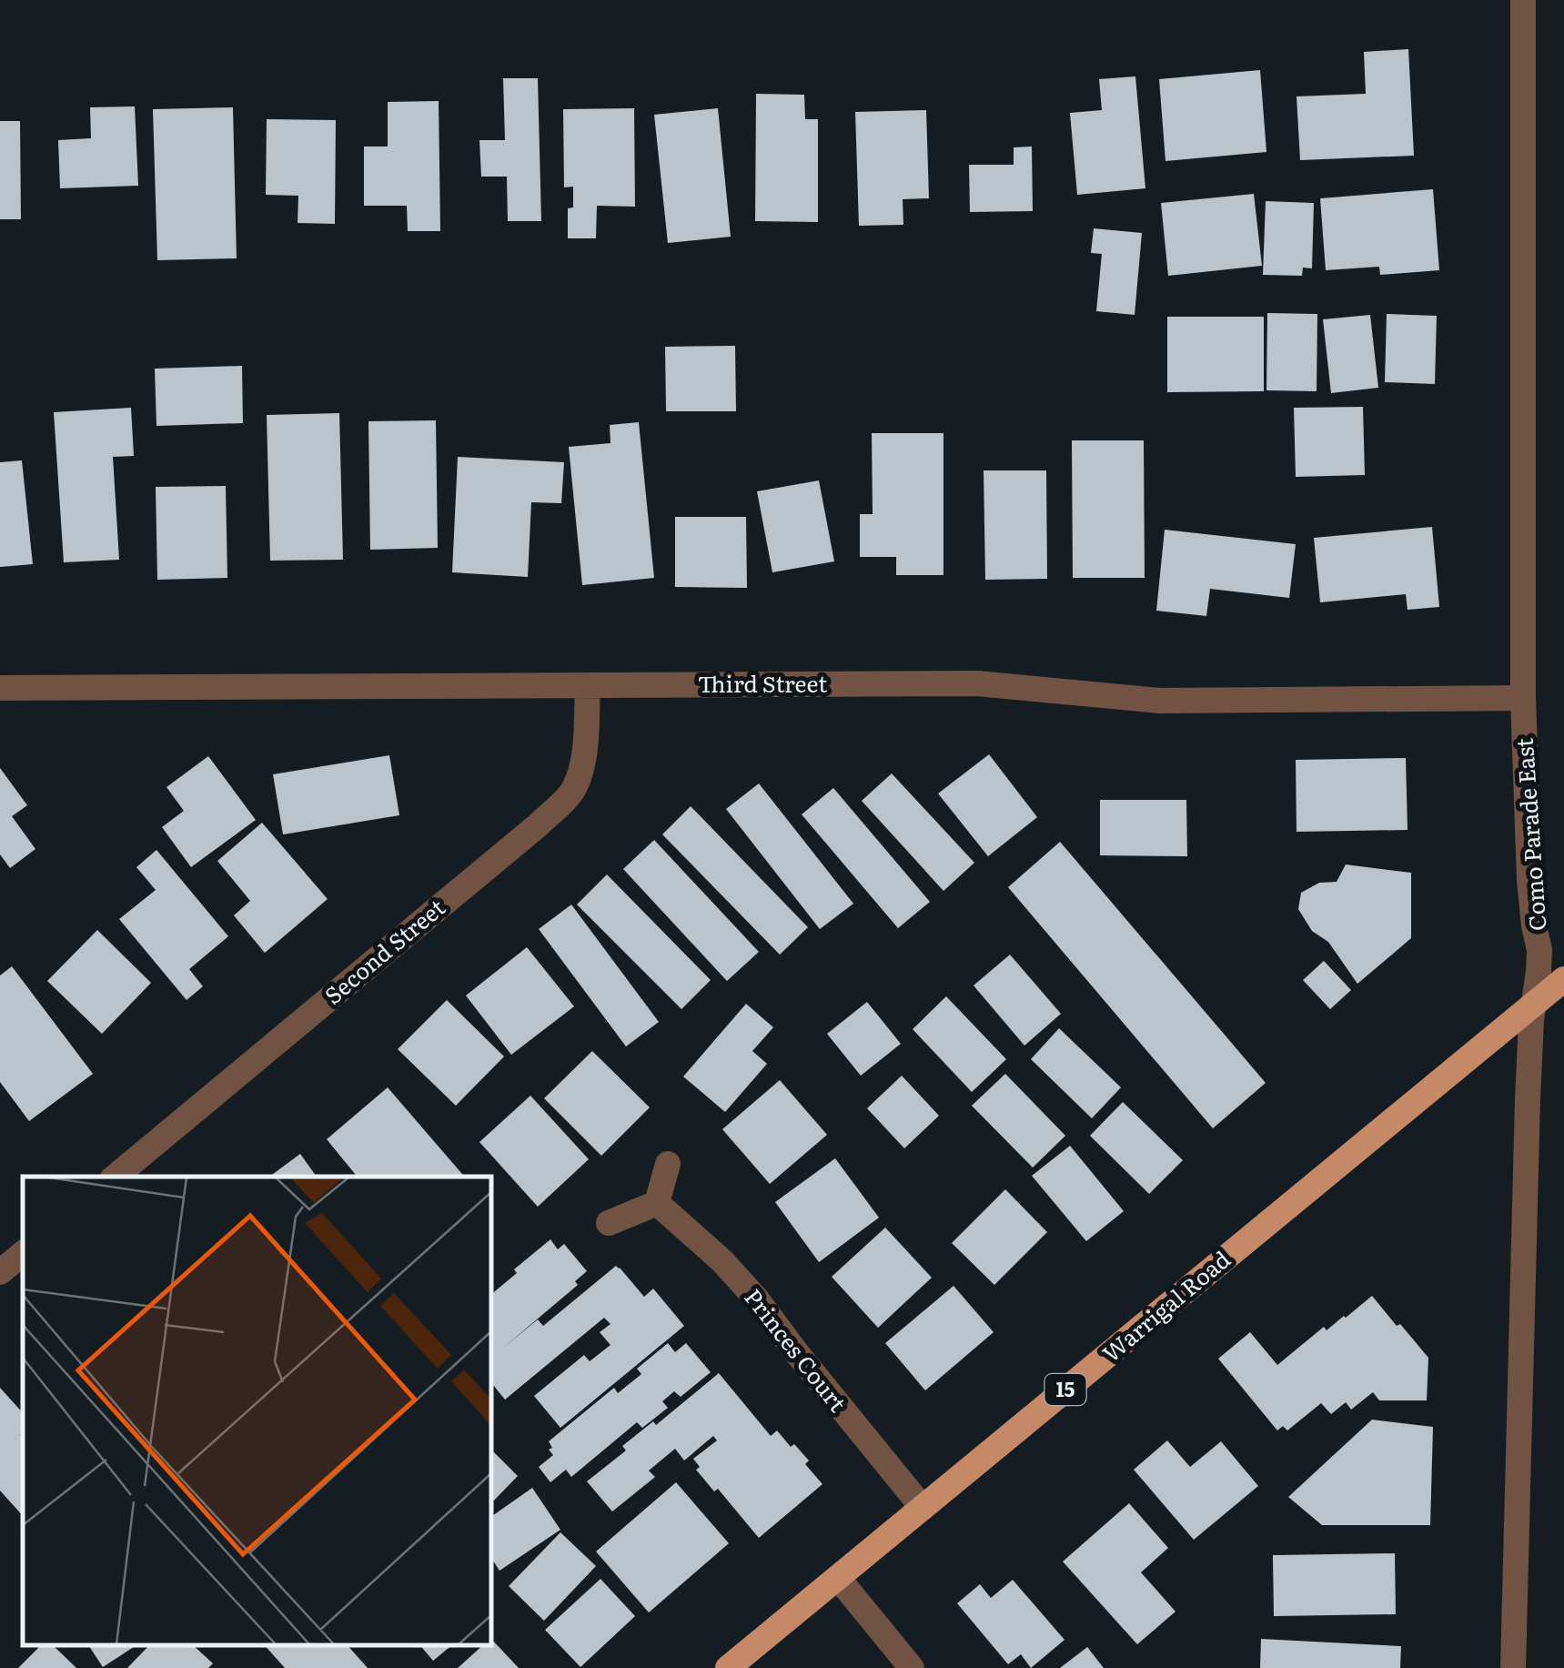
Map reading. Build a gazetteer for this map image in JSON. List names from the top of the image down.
{
  "streets": {
    "main road": ["Warrigal Road", "15"],
    "street": [
      "Third Street",
      "Como Parade East",
      "Second Street",
      "Princes Court"
    ]
  },
  "crossings": [
    ["Third Street", "Como Parade East"],
    ["Third Street", "Second Street"],
    ["Como Parade East", "Warrigal Road"],
    ["Warrigal Road", "Princes Court"]
  ]
}
